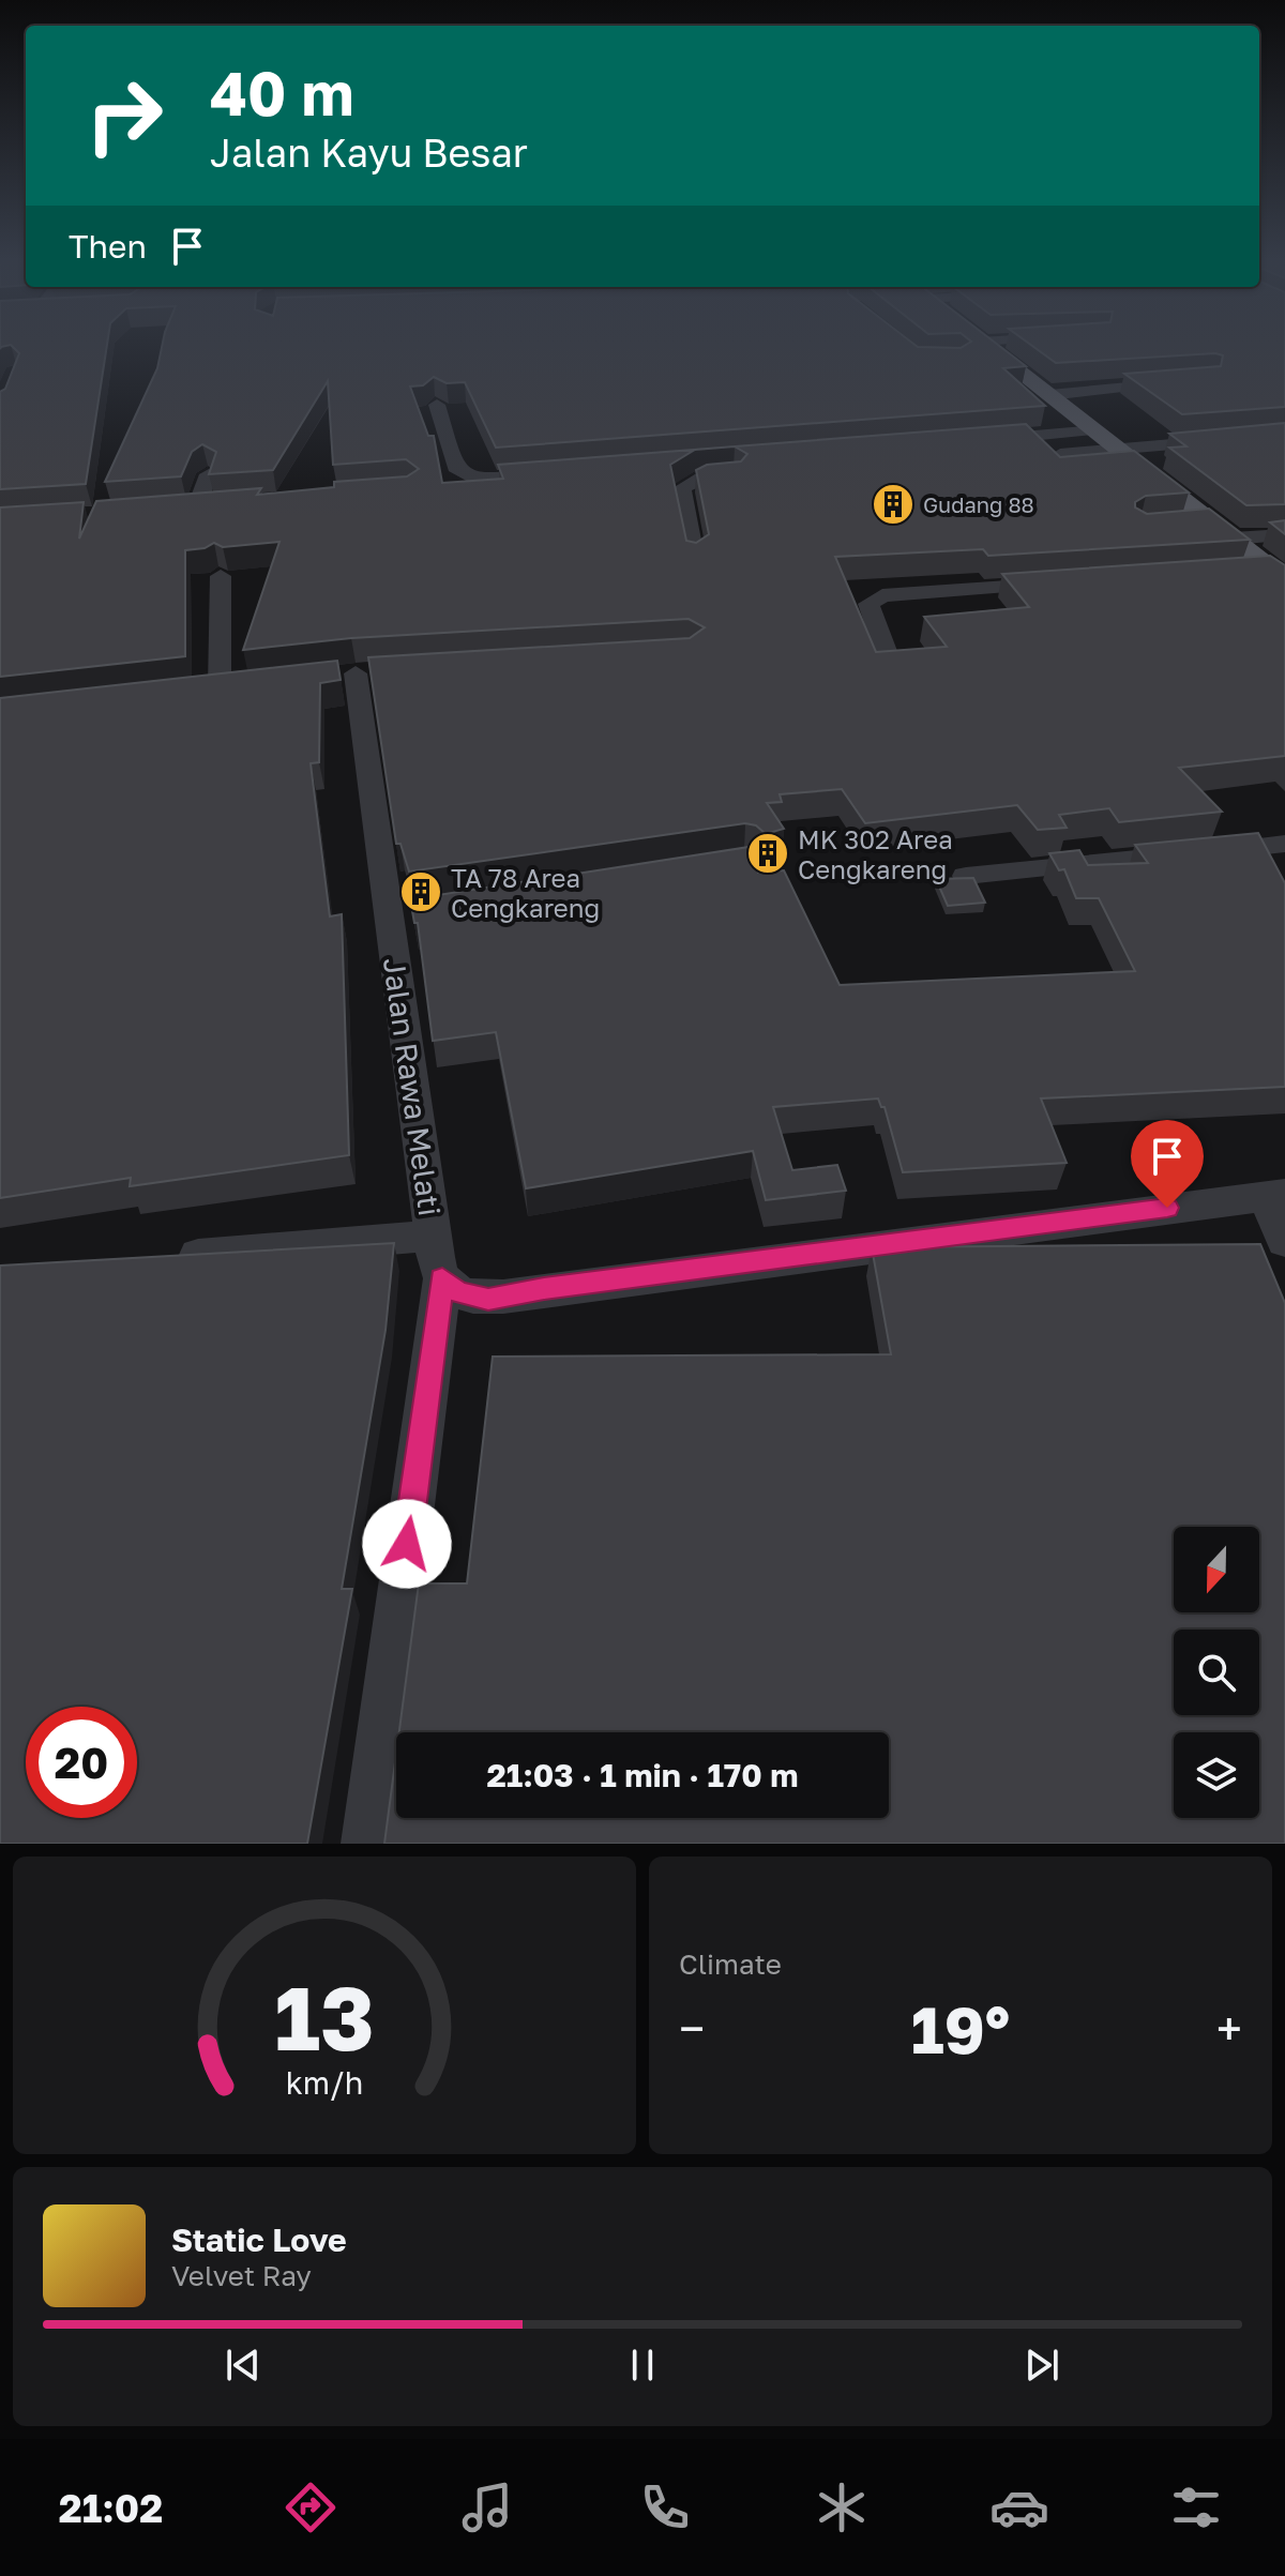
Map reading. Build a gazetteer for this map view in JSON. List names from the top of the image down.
{
  "streets": {
    "street": ["Jalan Rawa Melati"]
  },
  "places": {
    "building": ["Gudang 88", "MK 302 Area Cengkareng", "TA 78 Area Cengkareng"]
  },
  "north": "bottom",
  "page": {
    "turn": ["40 m", "Jalan Kayu Besar"],
    "then": "Then",
    "limit": "20",
    "trip": "21:03 · 1 min · 170 m",
    "tile": "Climate",
    "heat": ["−", "19°", "+"],
    "song": ["Static Love", "Velvet Ray"],
    "tabs": "21:02",
    "gauge": ["13", "km/h"]
  }
}
